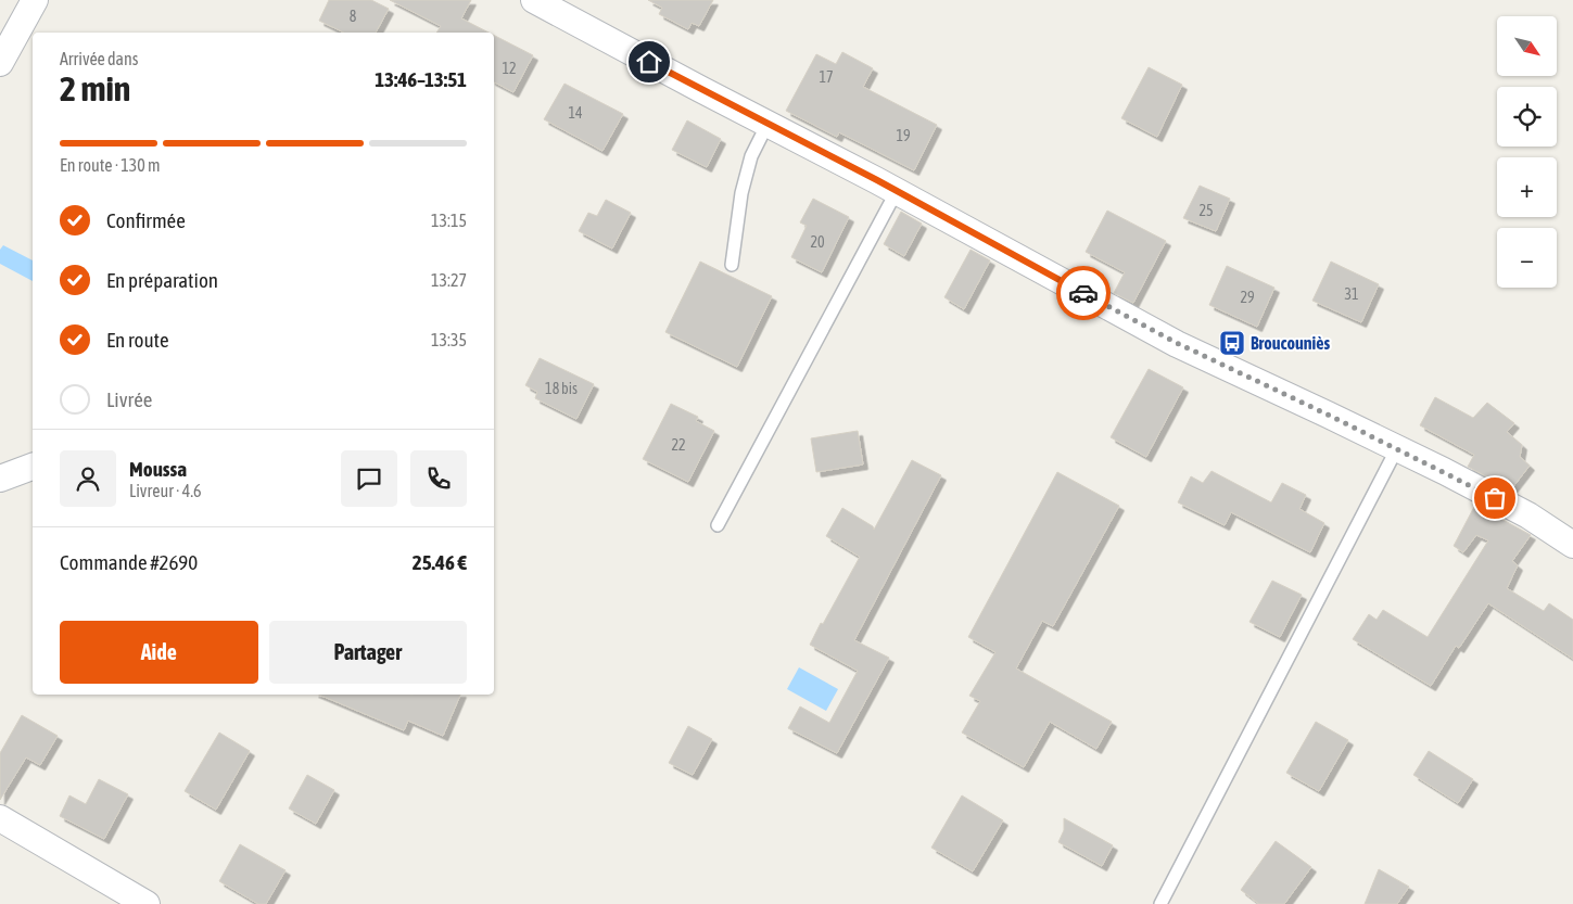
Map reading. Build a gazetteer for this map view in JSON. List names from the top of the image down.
{
  "places": {
    "bus stop": ["Broucouniès"]
  },
  "house_numbers": [
    "8",
    "12",
    "17",
    "14",
    "19",
    "25",
    "20",
    "31",
    "29",
    "18 bis",
    "22"
  ],
  "north": "bottom right",
  "page": {
    "map_buttons": ["+", "−"],
    "heading": ["2 min", "Arrivée dans", "13:46–13:51"],
    "panel": [
      "Moussa",
      "Livreur · 4.6",
      "Commande #2690",
      "25.46 €"
    ],
    "bar": "En route · 130 m",
    "list": [
      ["Confirmée", "13:15"],
      ["En préparation", "13:27"],
      ["En route", "13:35"],
      "Livrée"
    ],
    "buttons": ["Aide", "Partager"]
  }
}
